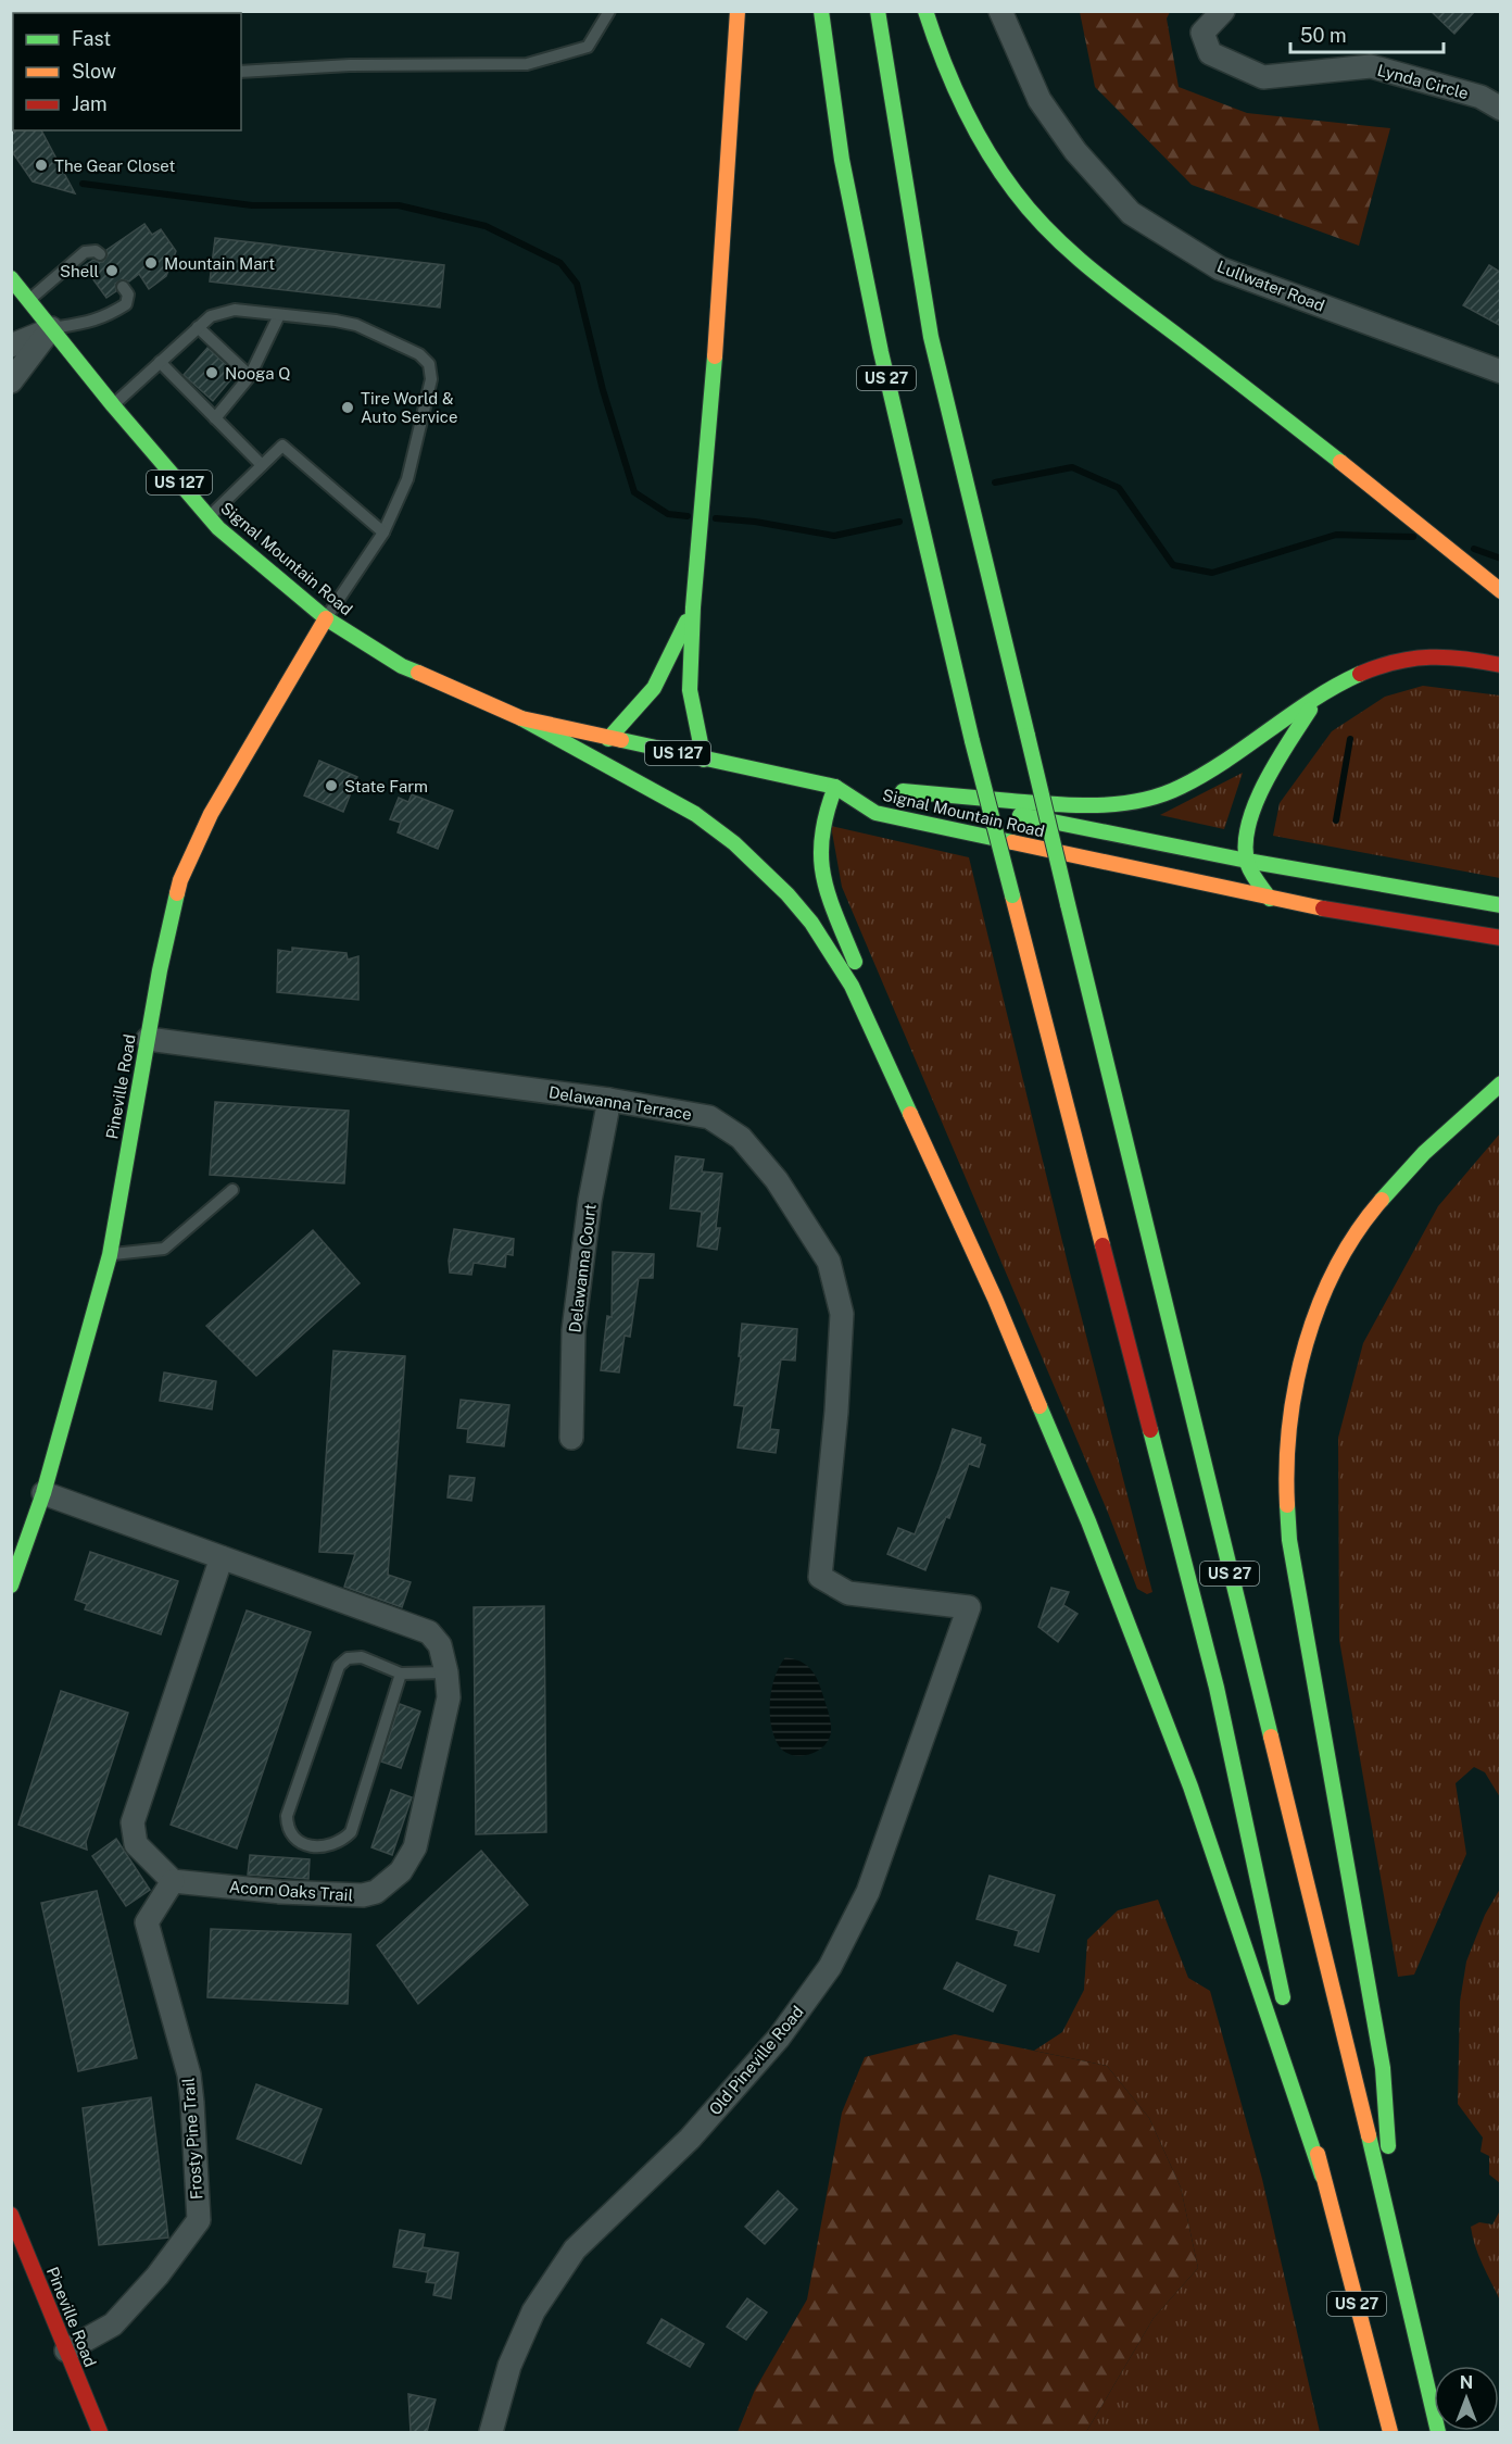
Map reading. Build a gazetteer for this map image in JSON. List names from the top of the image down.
{
  "streets": {
    "main road": [
      "US 27",
      "US 127",
      "Signal Mountain Road",
      "Pineville Road"
    ],
    "street": [
      "Lynda Circle",
      "Lullwater Road",
      "Delawanna Terrace",
      "Delawanna Court",
      "Acorn Oaks Trail",
      "Old Pineville Road",
      "Frosty Pine Trail"
    ]
  },
  "crossings": [
    ["US 127", "Signal Mountain Road"],
    ["Signal Mountain Road", "Pineville Road"],
    ["Pineville Road", "Delawanna Terrace"],
    ["Pineville Road", "Acorn Oaks Trail"],
    ["Pineville Road", "Frosty Pine Trail"],
    ["Delawanna Terrace", "Delawanna Court"],
    ["Delawanna Terrace", "Old Pineville Road"],
    ["Acorn Oaks Trail", "Frosty Pine Trail"]
  ],
  "places": [
    "The Gear Closet",
    "Mountain Mart",
    "Shell",
    "Nooga Q",
    "Tire World & Auto Service",
    "State Farm"
  ],
  "legend": ["Fast", "Slow", "Jam"],
  "scale_bar": "50 m",
  "north": "top"
}
